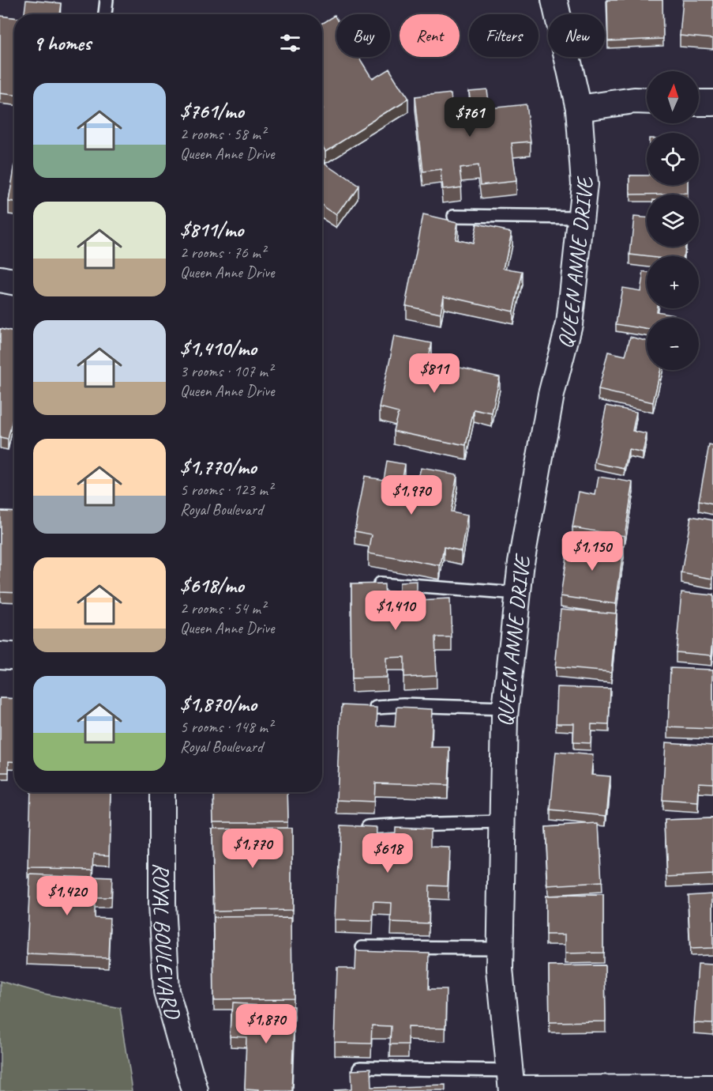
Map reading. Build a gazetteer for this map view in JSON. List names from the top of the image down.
{
  "streets": {
    "street": ["QUEEN ANNE DRIVE", "ROYAL BOULEVARD"]
  },
  "north": "top",
  "page": {
    "chip": [
      "Buy",
      "Rent",
      "Filters",
      "New"
    ],
    "heading": "9 homes",
    "map_buttons": ["+", "−"],
    "list": [
      {
        "name": "$761/mo",
        "note": "2 rooms · 58 m² · Queen Anne Drive"
      },
      {
        "name": "$811/mo",
        "note": "2 rooms · 76 m² · Queen Anne Drive"
      },
      {
        "name": "$1,410/mo",
        "note": "3 rooms · 107 m² · Queen Anne Drive"
      },
      {
        "name": "$1,770/mo",
        "note": "5 rooms · 123 m² · Royal Boulevard"
      },
      {
        "name": "$618/mo",
        "note": "2 rooms · 54 m² · Queen Anne Drive"
      },
      {
        "name": "$1,870/mo",
        "note": "5 rooms · 148 m² · Royal Boulevard"
      }
    ],
    "price": [
      "$761",
      "$811",
      "$1,970",
      "$1,150",
      "$1,410",
      "$1,770",
      "$618",
      "$1,420",
      "$1,870"
    ]
  }
}
